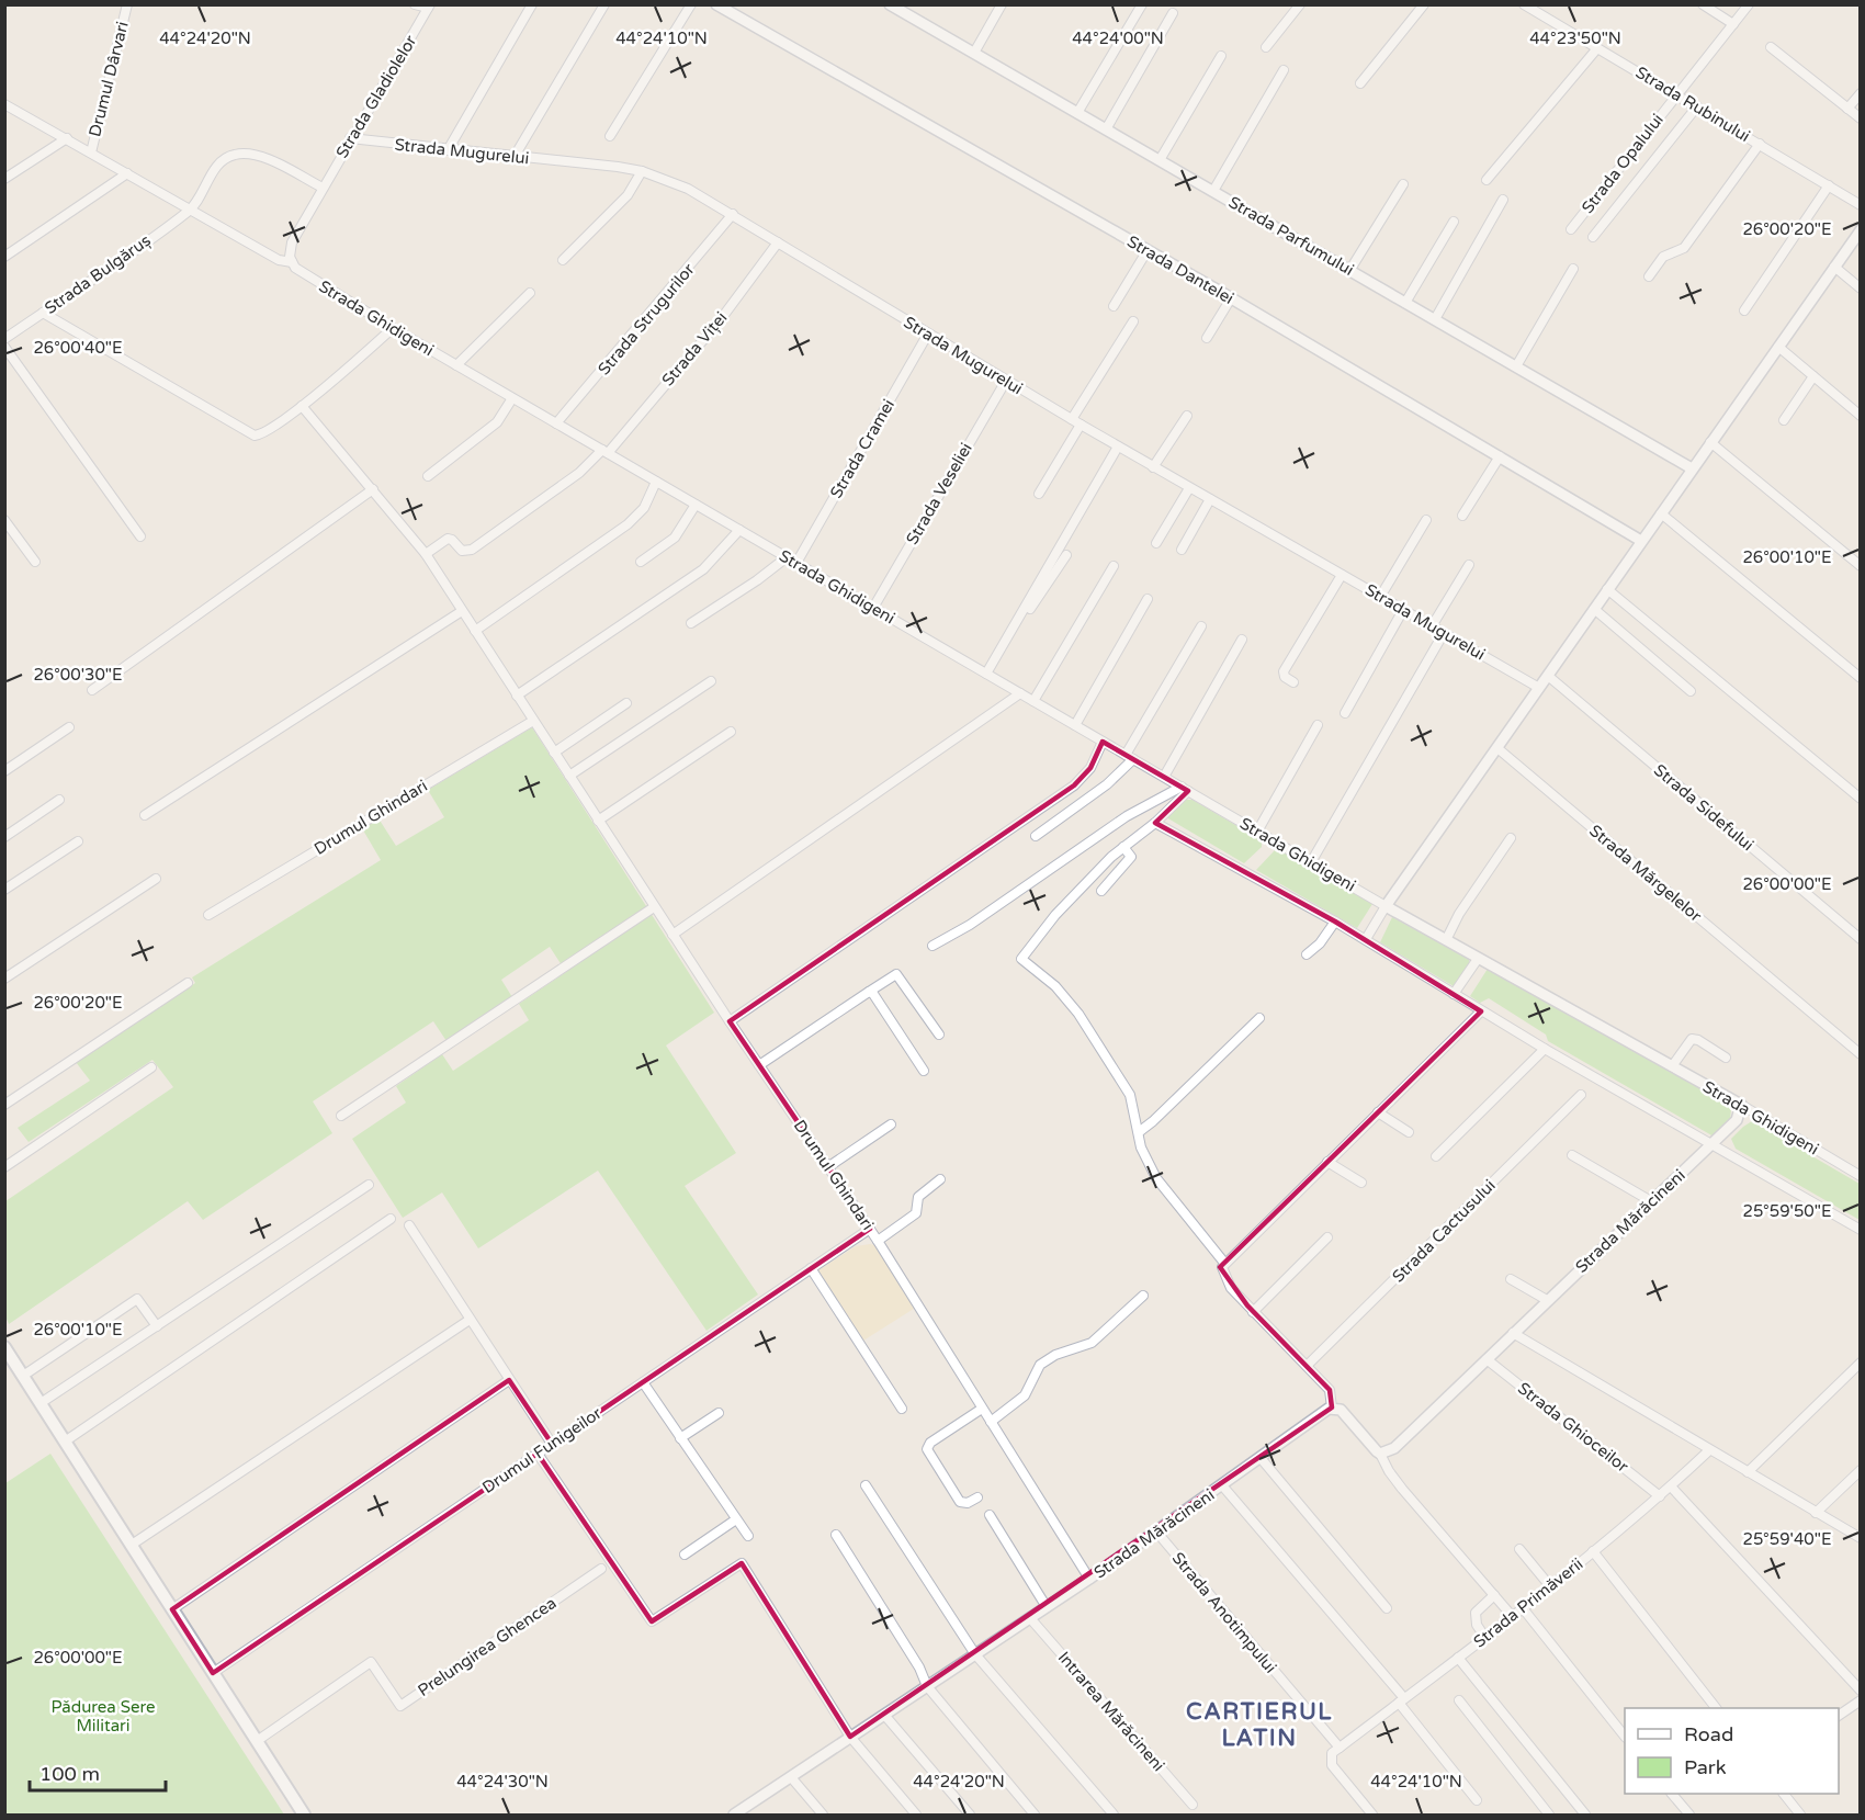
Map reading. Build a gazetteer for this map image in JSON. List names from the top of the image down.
{
  "streets": {
    "street": [
      "Drumul Dârvari",
      "Strada Gladiolelor",
      "Strada Rubinului",
      "Strada Mugurelui",
      "Strada Opalului",
      "Strada Parfumului",
      "Strada Dantelei",
      "Strada Bulgăruș",
      "Strada Ghidigeni",
      "Strada Strugurilor",
      "Strada Viței",
      "Strada Cramei",
      "Strada Veseliei",
      "Strada Sidefului",
      "Drumul Ghindari",
      "Strada Mărgelelor",
      "Strada Mărăcineni",
      "Strada Cactusului",
      "Strada Ghioceilor",
      "Drumul Funigeilor",
      "Strada Primăverii",
      "Strada Anotimpului",
      "Prelungirea Ghencea",
      "Intrarea Mărăcineni"
    ]
  },
  "crossings": [
    ["Strada Gladiolelor", "Strada Mugurelui"],
    ["Strada Rubinului", "Strada Opalului"],
    ["Strada Mugurelui", "Strada Strugurilor"],
    ["Strada Mugurelui", "Strada Viței"],
    ["Strada Mugurelui", "Strada Cramei"],
    ["Strada Mugurelui", "Strada Veseliei"],
    ["Strada Bulgăruș", "Strada Ghidigeni"],
    ["Strada Ghidigeni", "Strada Strugurilor"],
    ["Strada Ghidigeni", "Strada Viței"],
    ["Strada Ghidigeni", "Strada Cramei"],
    ["Strada Ghidigeni", "Strada Veseliei"],
    ["Strada Ghidigeni", "Strada Mărăcineni"],
    ["Drumul Ghindari", "Strada Mărăcineni"],
    ["Drumul Ghindari", "Drumul Funigeilor"],
    ["Strada Mărăcineni", "Strada Ghioceilor"],
    ["Strada Mărăcineni", "Strada Anotimpului"],
    ["Strada Mărăcineni", "Intrarea Mărăcineni"],
    ["Strada Ghioceilor", "Strada Primăverii"],
    ["Strada Primăverii", "Strada Anotimpului"]
  ],
  "districts": ["CARTIERUL LATIN"],
  "parks": ["Pădurea Sere Militari"],
  "legend": ["Road", "Park"],
  "scale_bar": "100 m",
  "coordinates": [
    "44°24'20\"N",
    "44°24'10\"N",
    "44°24'00\"N",
    "44°23'50\"N",
    "26°00'20\"E",
    "26°00'40\"E",
    "26°00'10\"E",
    "26°00'30\"E",
    "26°00'00\"E",
    "25°59'50\"E",
    "25°59'40\"E",
    "44°24'30\"N"
  ]
}
